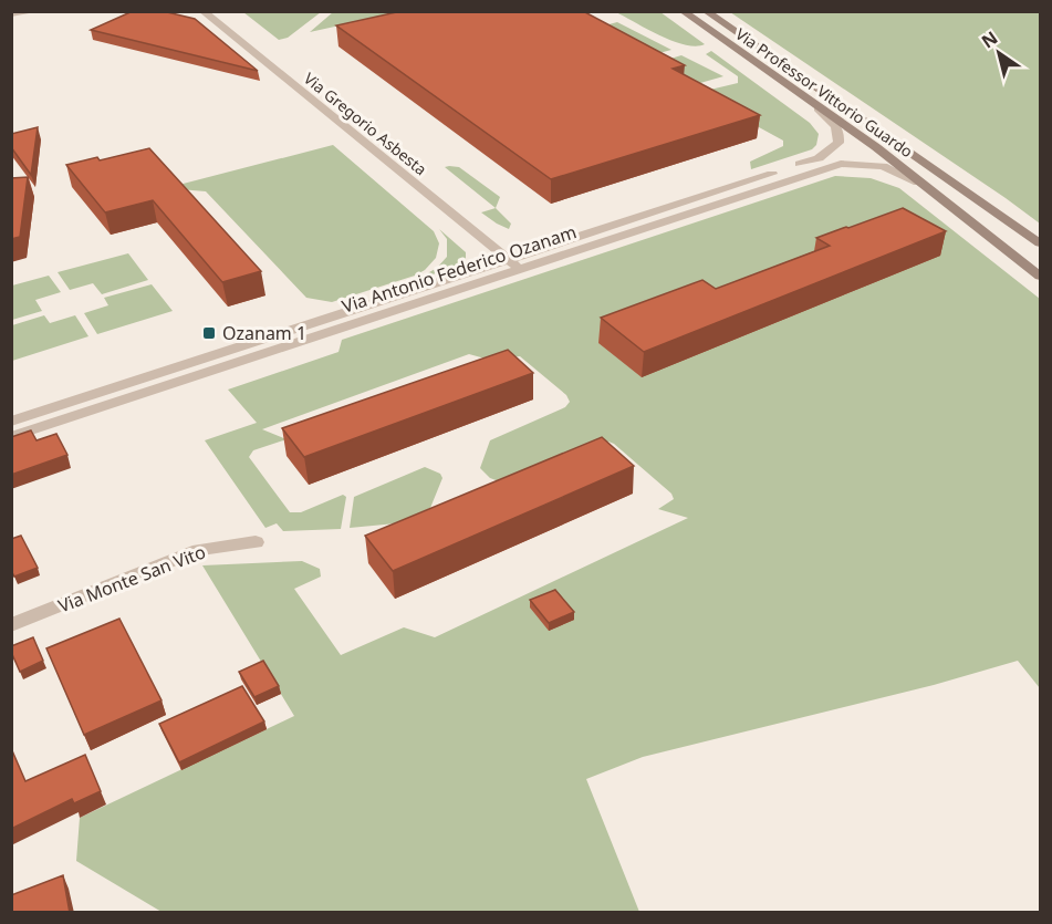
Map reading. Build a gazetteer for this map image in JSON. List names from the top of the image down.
{
  "streets": {
    "street": [
      "Via Professor Vittorio Guardo",
      "Via Gregorio Asbesta",
      "Via Antonio Federico Ozanam",
      "Via Monte San Vito"
    ]
  },
  "crossings": [
    ["Via Professor Vittorio Guardo", "Via Antonio Federico Ozanam"],
    ["Via Gregorio Asbesta", "Via Antonio Federico Ozanam"]
  ],
  "places": {
    "transit": ["Ozanam 1"]
  },
  "north": "top left"
}
